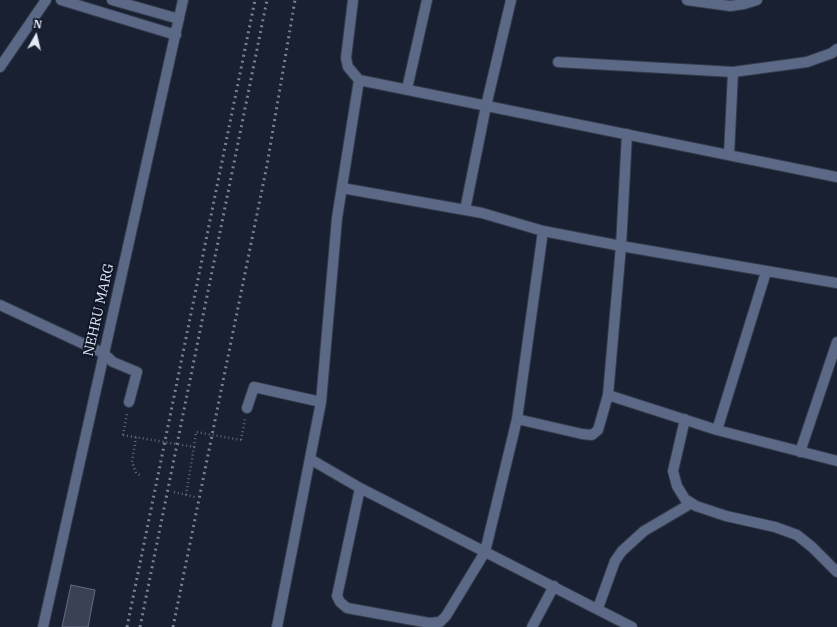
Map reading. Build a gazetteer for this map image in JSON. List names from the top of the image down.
{
  "streets": {
    "street": ["NEHRU MARG"]
  },
  "north": "top"
}
